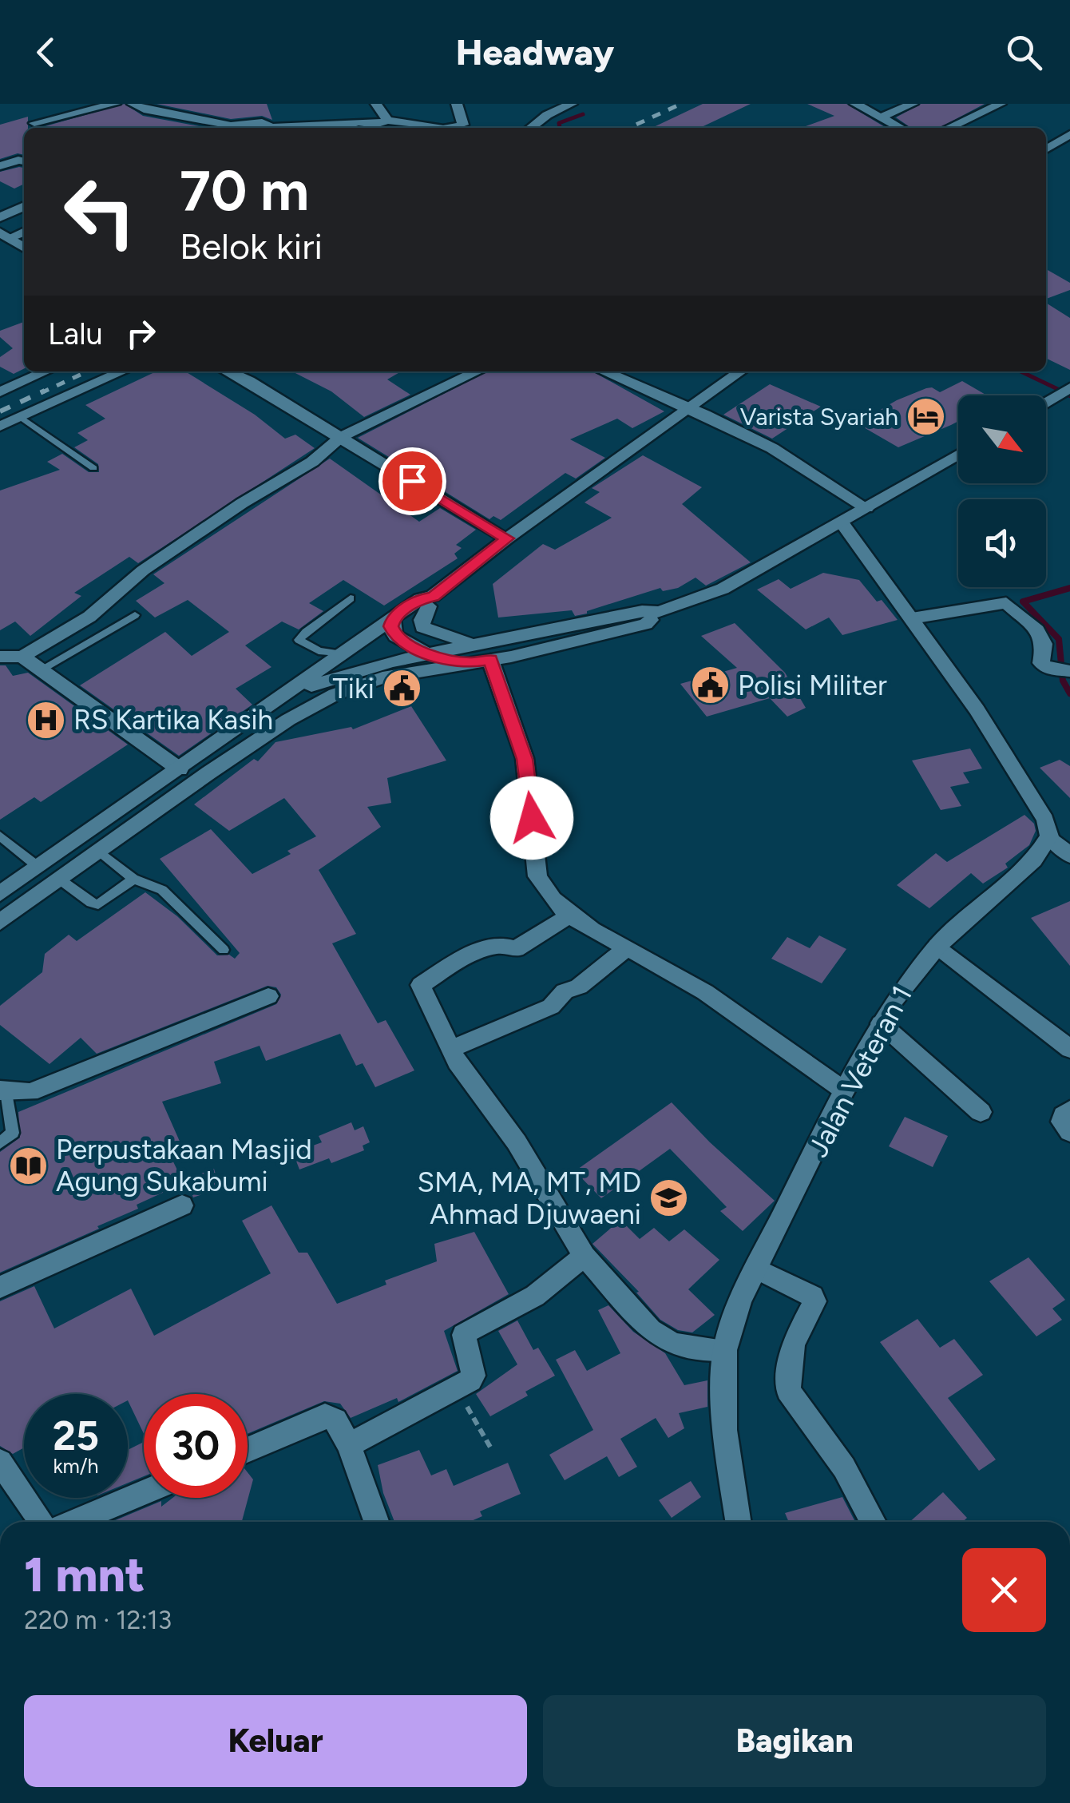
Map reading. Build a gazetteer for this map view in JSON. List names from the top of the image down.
{
  "streets": {
    "street": ["Jalan Veteran 1"]
  },
  "places": {
    "hotel": ["Varista Syariah"],
    "public building": ["Polisi Militer", "Tiki"],
    "hospital": ["RS Kartika Kasih"],
    "library": ["Perpustakaan Masjid Agung Sukabumi"],
    "school or university": ["SMA, MA, MT, MD Ahmad Djuwaeni"]
  },
  "north": "bottom right",
  "page": {
    "header": "Headway",
    "turn": ["70 m", "Belok kiri"],
    "then": "Lalu",
    "speed": "25 km/h",
    "limit": "30",
    "heading": ["1 mnt", "220 m · 12:13"],
    "buttons": ["Keluar", "Bagikan"]
  }
}
